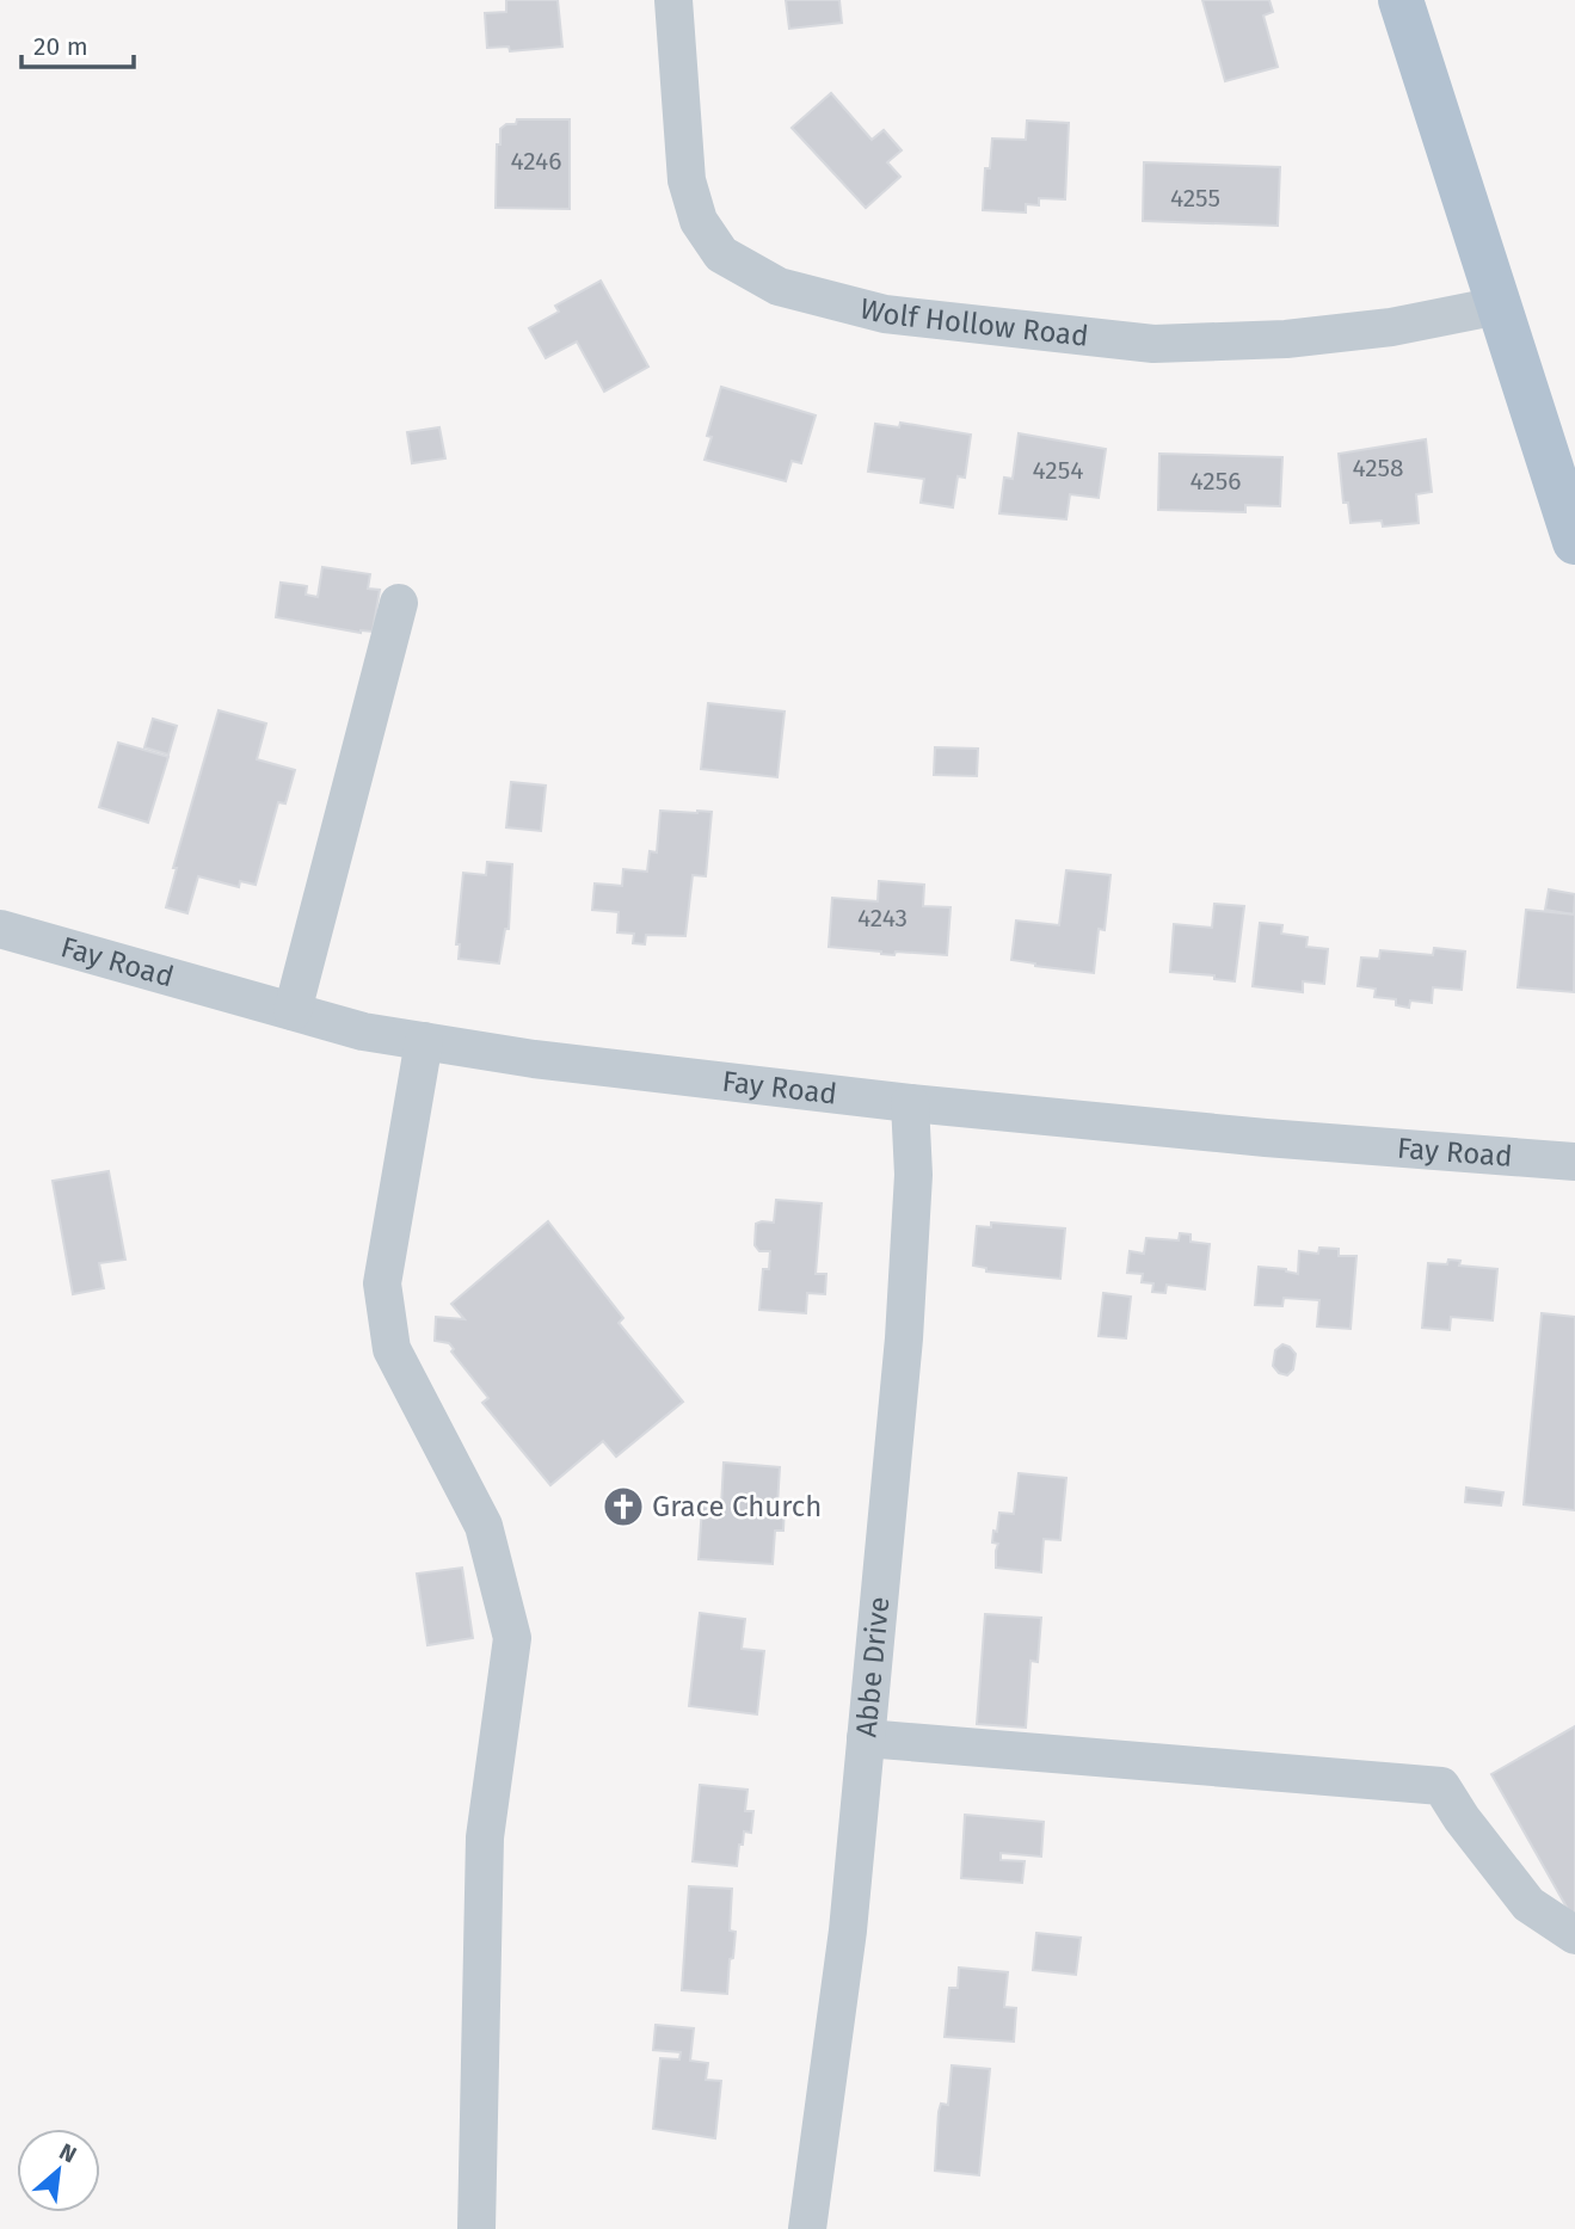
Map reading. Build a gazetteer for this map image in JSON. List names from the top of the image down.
{
  "streets": {
    "street": ["Wolf Hollow Road", "Fay Road", "Abbe Drive"]
  },
  "crossings": [
    ["Fay Road", "Abbe Drive"]
  ],
  "places": {
    "church": ["Grace Church"]
  },
  "house_numbers": [
    "4246",
    "4255",
    "4258",
    "4254",
    "4256",
    "4243"
  ],
  "scale_bar": "20 m",
  "north": "top right"
}
